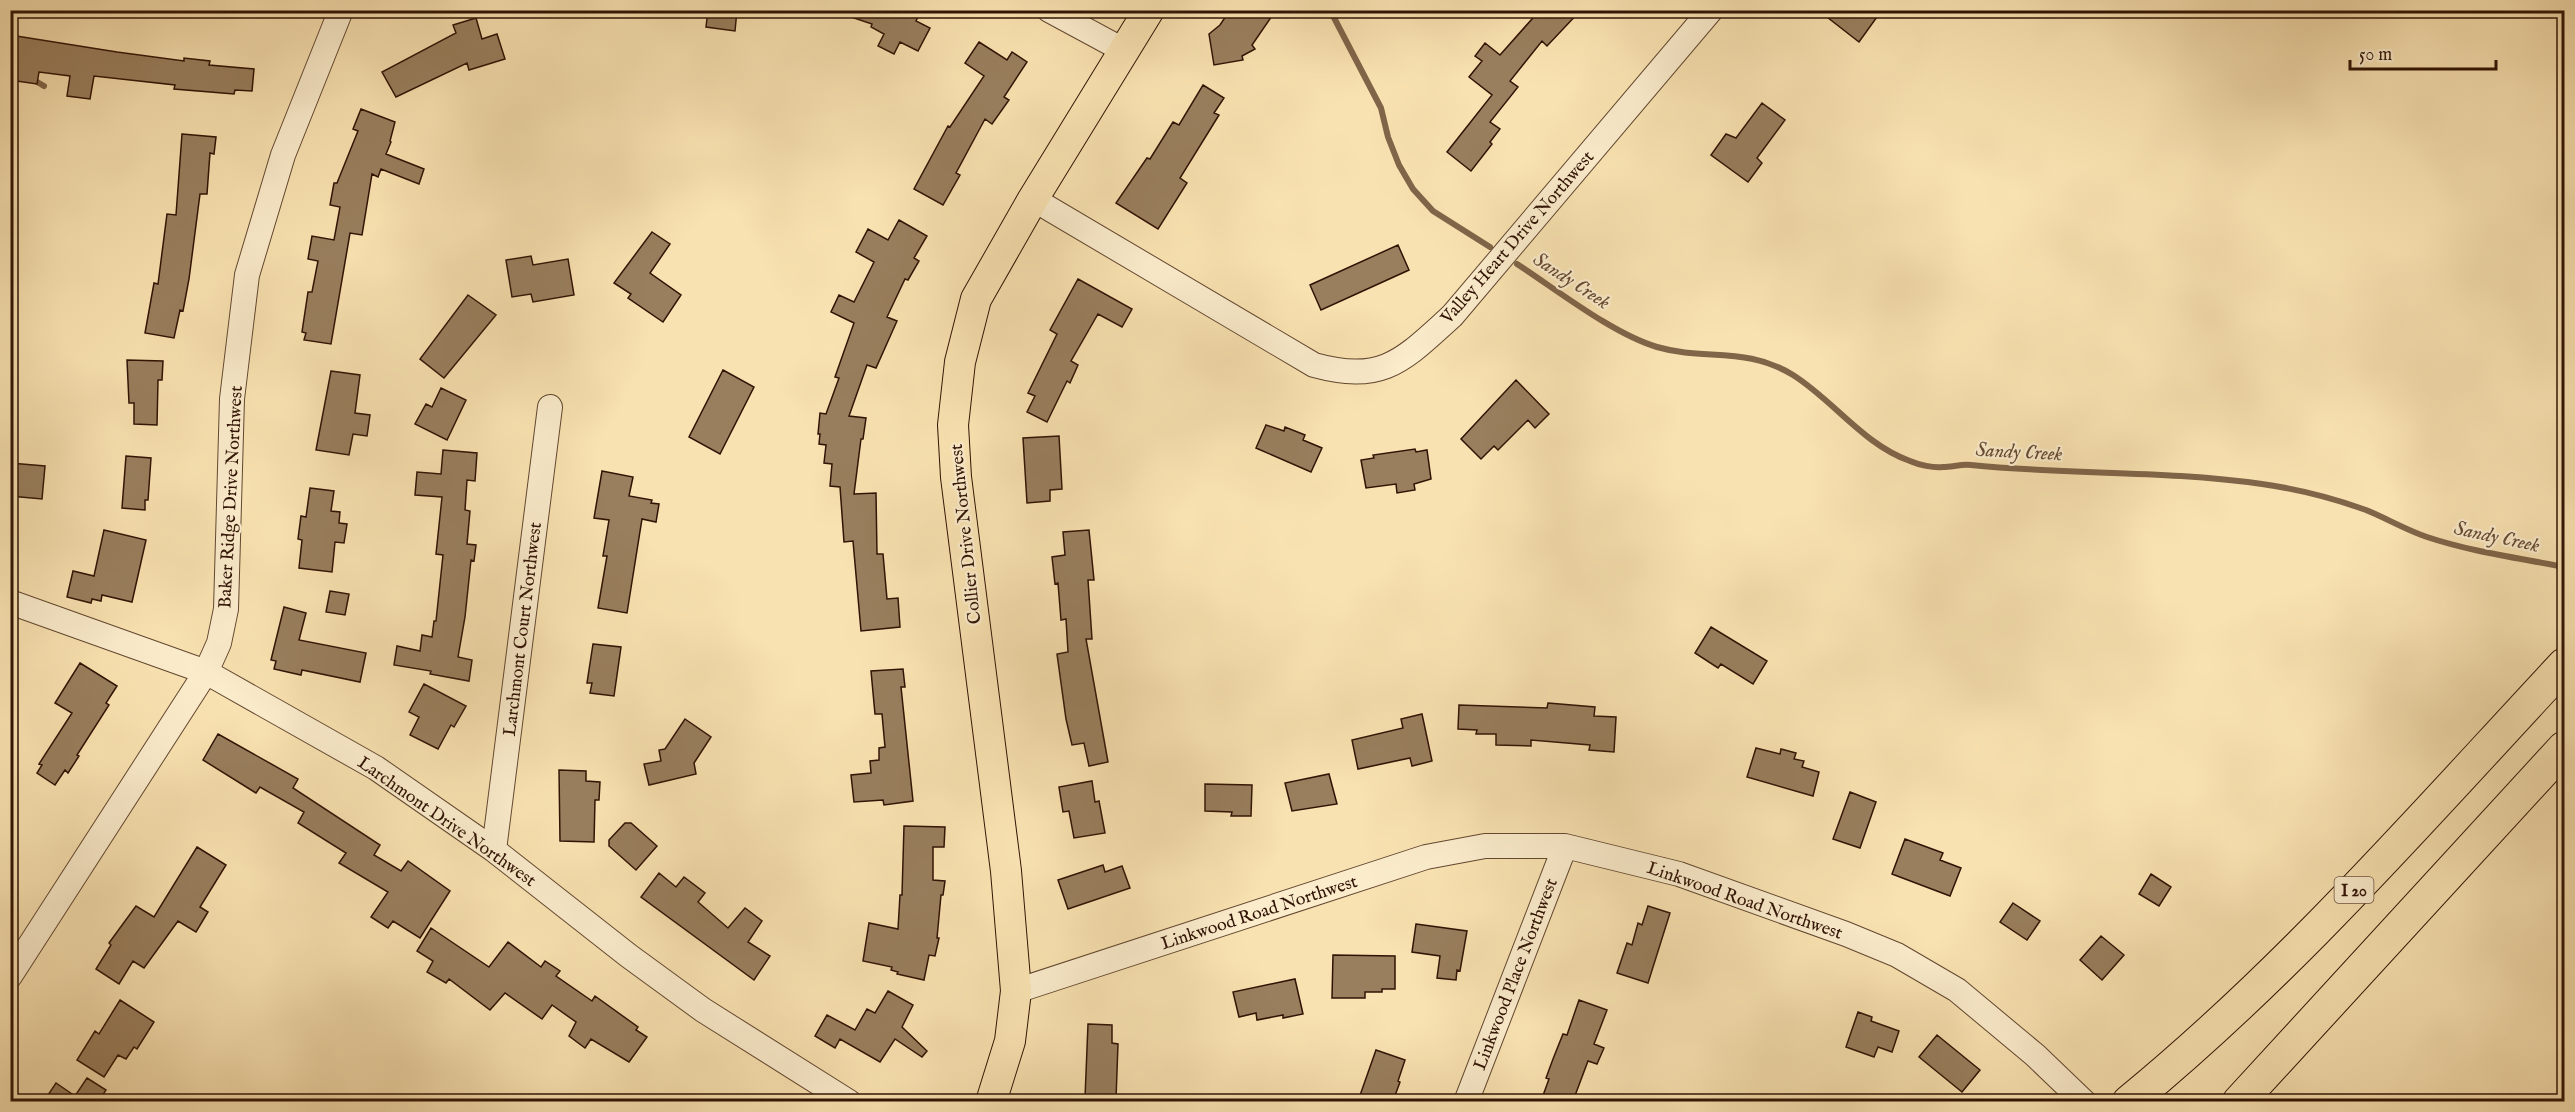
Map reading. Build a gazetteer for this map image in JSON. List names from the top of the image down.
{
  "streets": {
    "highway": ["I 20"],
    "main road": ["Collier Drive Northwest"],
    "street": [
      "Valley Heart Drive Northwest",
      "Baker Ridge Drive Northwest",
      "Larchmont Court Northwest",
      "Larchmont Drive Northwest",
      "Linkwood Road Northwest",
      "Linkwood Place Northwest"
    ]
  },
  "crossings": [
    ["Valley Heart Drive Northwest", "Collier Drive Northwest"],
    ["Baker Ridge Drive Northwest", "Larchmont Drive Northwest"],
    ["Collier Drive Northwest", "Linkwood Road Northwest"],
    ["Larchmont Court Northwest", "Larchmont Drive Northwest"],
    ["Linkwood Road Northwest", "Linkwood Place Northwest"]
  ],
  "water": ["Sandy Creek"],
  "scale_bar": "50 m"
}
